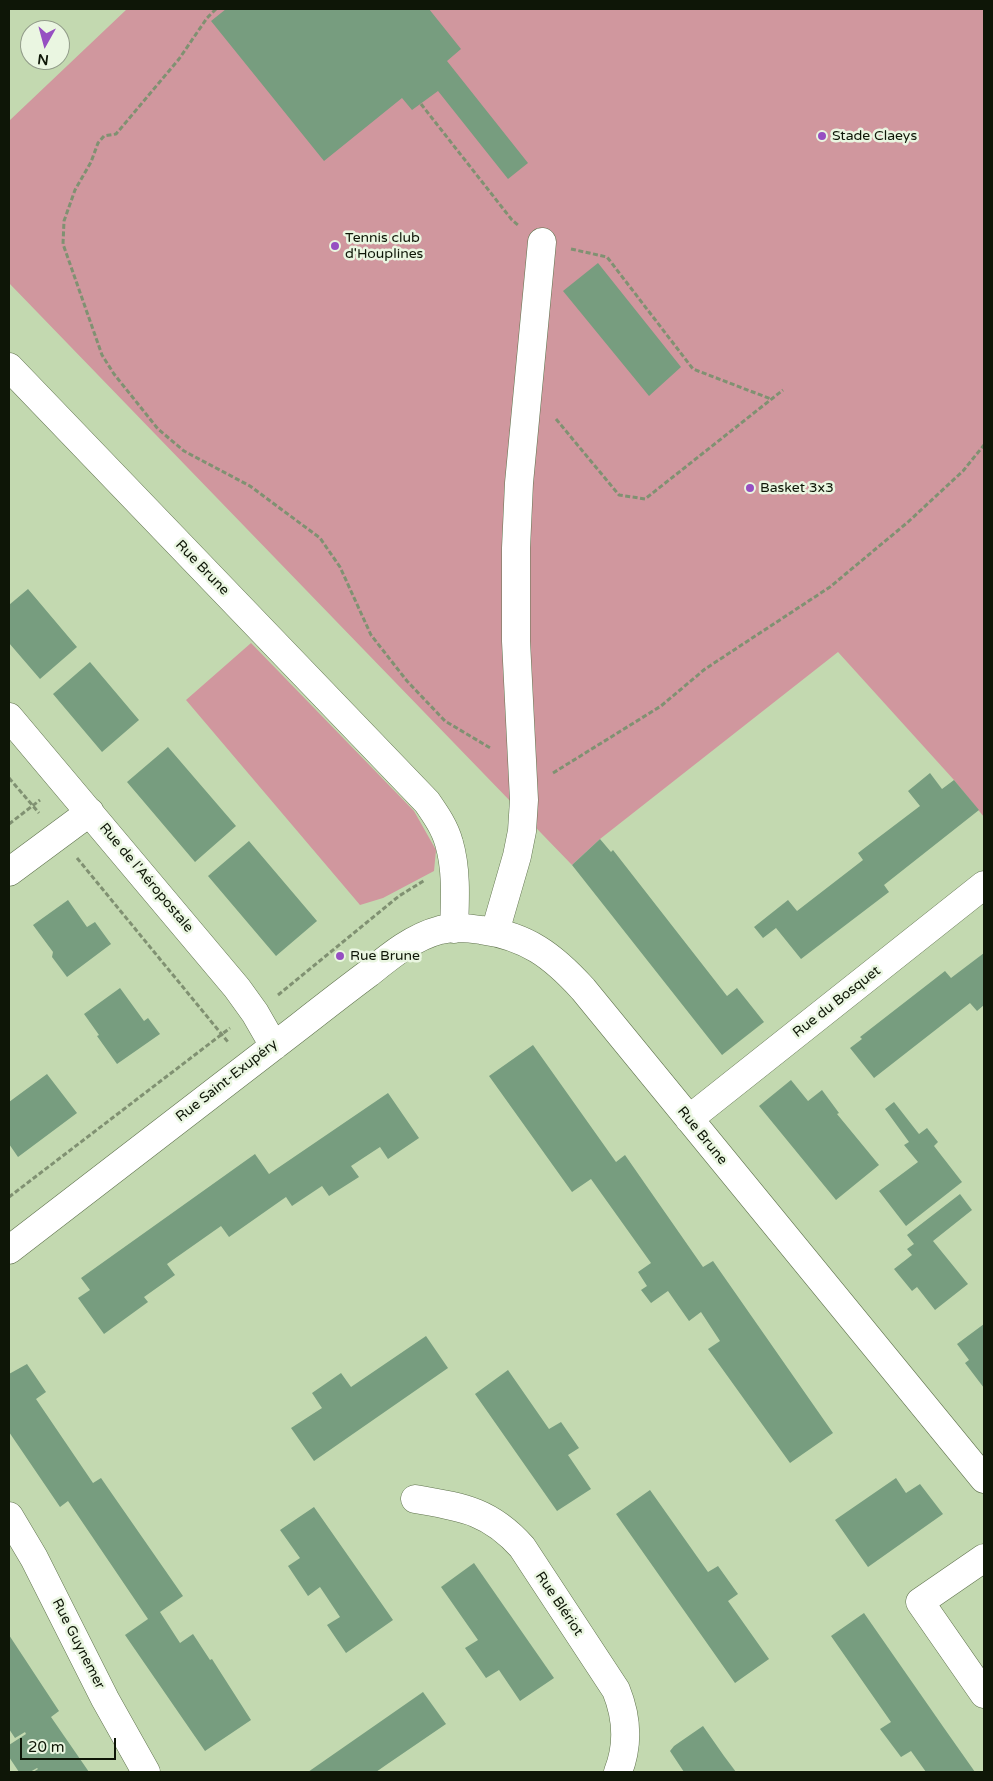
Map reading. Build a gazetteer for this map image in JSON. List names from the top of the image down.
{
  "streets": {
    "street": [
      "Rue Brune",
      "Rue de l'Aéropostale",
      "Rue du Bosquet",
      "Rue Saint-Exupéry",
      "Rue Blériot",
      "Rue Guynemer"
    ]
  },
  "crossings": [
    ["Rue Brune", "Rue du Bosquet"],
    ["Rue Brune", "Rue Saint-Exupéry"],
    ["Rue de l'Aéropostale", "Rue Saint-Exupéry"]
  ],
  "places": [
    "Stade Claeys",
    "Tennis club d'Houplines",
    "Basket 3x3",
    "Rue Brune"
  ],
  "scale_bar": "20 m",
  "north": "bottom"
}
